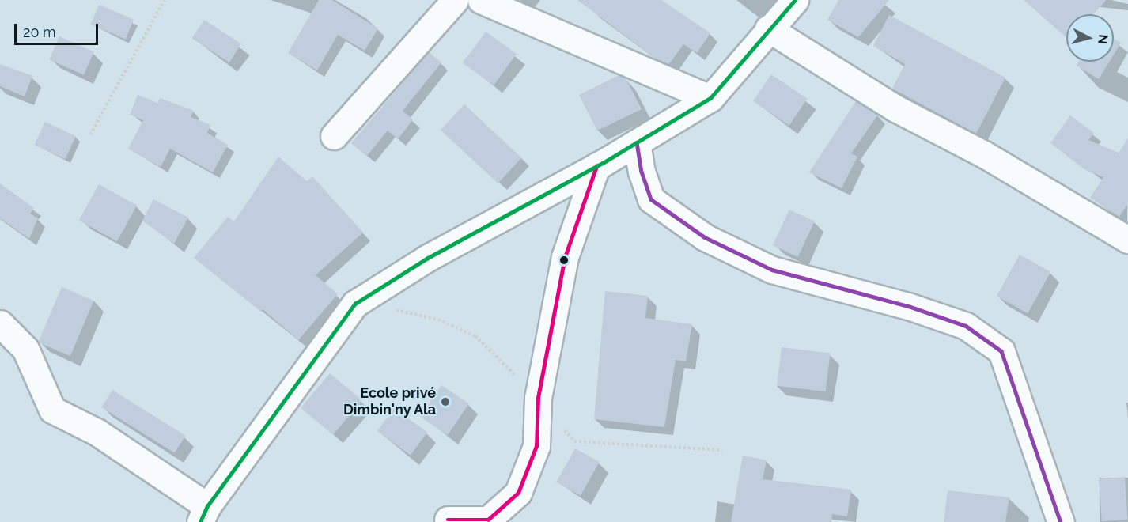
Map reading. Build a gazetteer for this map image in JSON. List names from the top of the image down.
{
  "places": ["Ecole privé Dimbin'ny Ala"],
  "scale_bar": "20 m",
  "north": "right"
}
